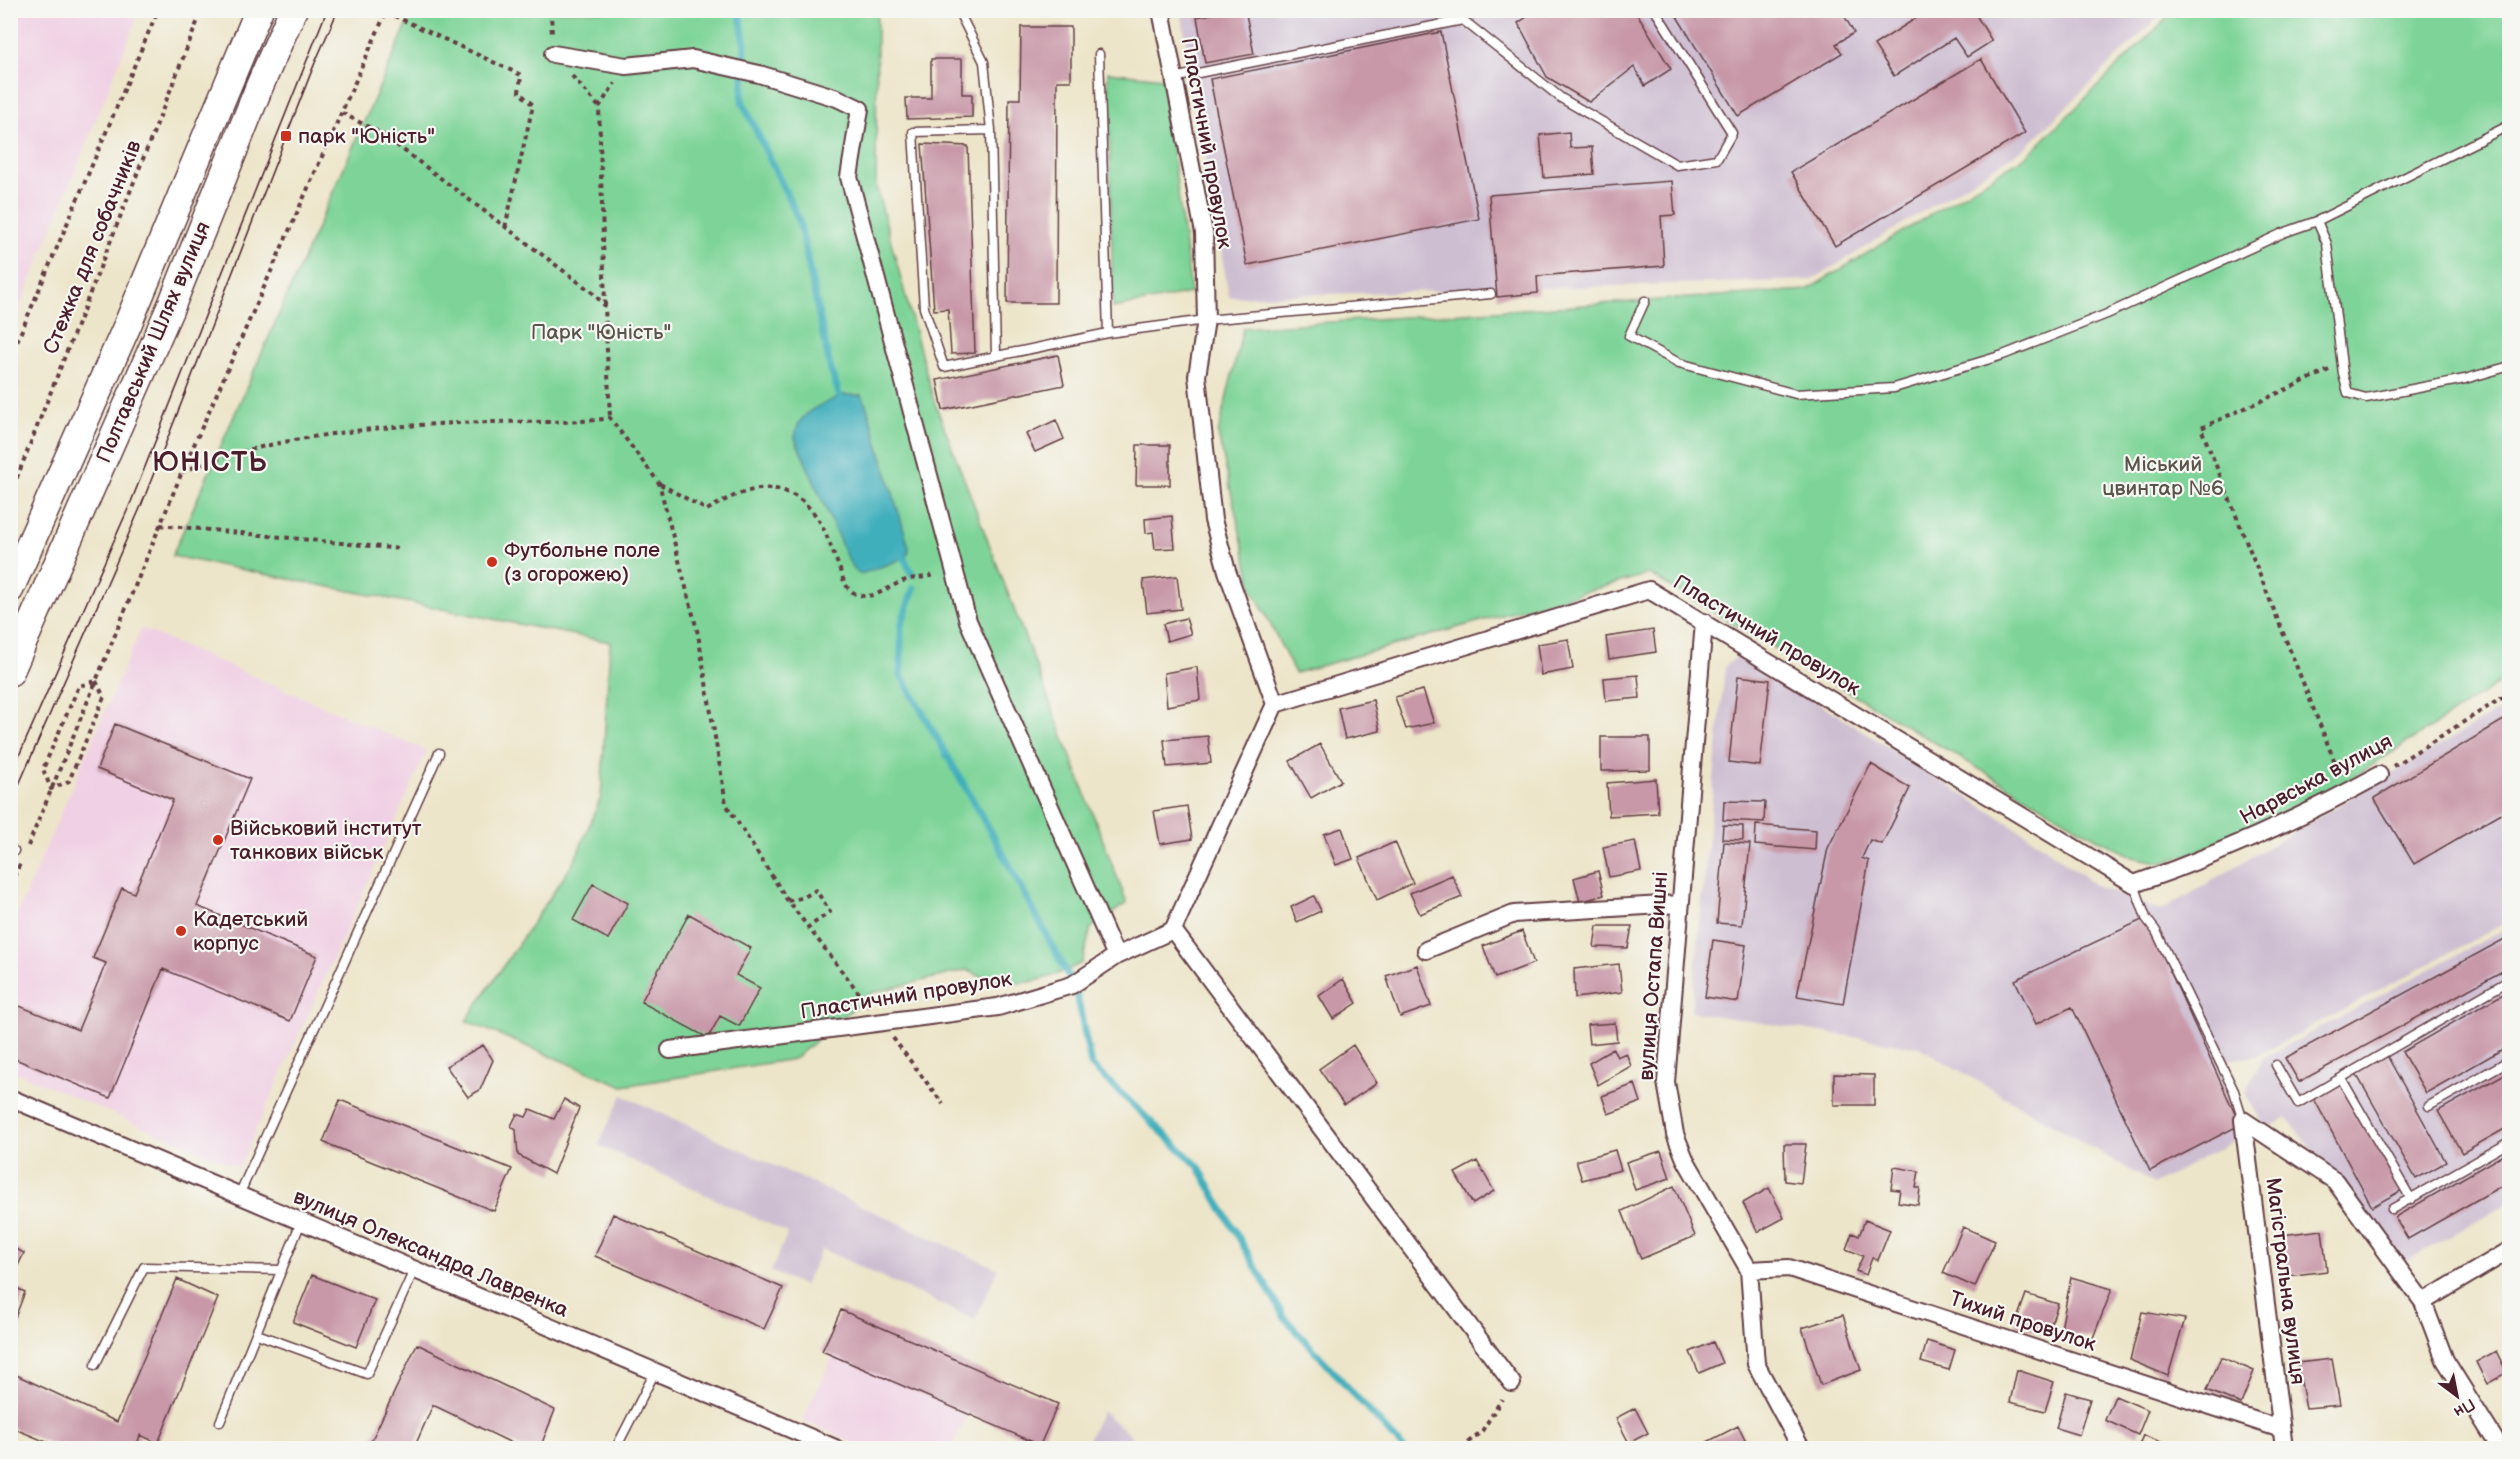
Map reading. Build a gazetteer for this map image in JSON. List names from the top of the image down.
{
  "streets": {
    "main road": ["Полтавський Шлях вулиця"],
    "street": [
      "Пластичний провулок",
      "Нарвська вулиця",
      "вулиця Остапа Вишні",
      "вулиця Олександра Лавренка",
      "Магістральна вулиця",
      "Тихий провулок"
    ],
    "path": ["Стежка для собачників"]
  },
  "crossings": [
    ["Пластичний провулок", "Нарвська вулиця"],
    ["Пластичний провулок", "вулиця Остапа Вишні"],
    ["вулиця Остапа Вишні", "Тихий провулок"],
    ["Магістральна вулиця", "Тихий провулок"]
  ],
  "districts": ["ЮНІСТЬ"],
  "parks": ["Парк \"Юність\"", "Міський цвинтар №6"],
  "places": {
    "transit": ["парк \"Юність\""],
    "other": ["Футбольне поле (з огорожею)", "Військовий інститут танкових військ", "Кадетський корпус"]
  },
  "north": "bottom right"
}
